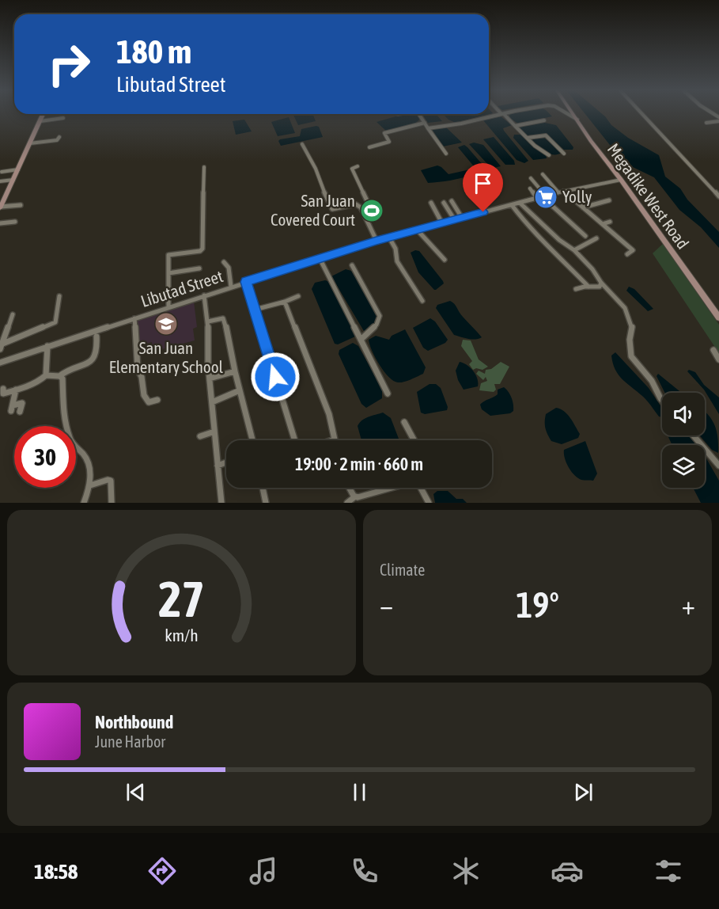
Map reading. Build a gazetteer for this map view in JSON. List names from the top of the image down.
{
  "streets": {
    "street": ["Megadike West Road", "Libutad Street"]
  },
  "crossings": [
    ["Megadike West Road", "Libutad Street"]
  ],
  "places": {
    "supermarket": ["Yolly"],
    "sports": ["San Juan Covered Court"],
    "school or university": ["San Juan Elementary School"]
  },
  "page": {
    "turn": ["180 m", "Libutad Street"],
    "limit": "30",
    "trip": "19:00 · 2 min · 660 m",
    "tile": "Climate",
    "heat": ["−", "19°", "+"],
    "song": ["Northbound", "June Harbor"],
    "tabs": "18:58",
    "gauge": ["27", "km/h"]
  }
}
